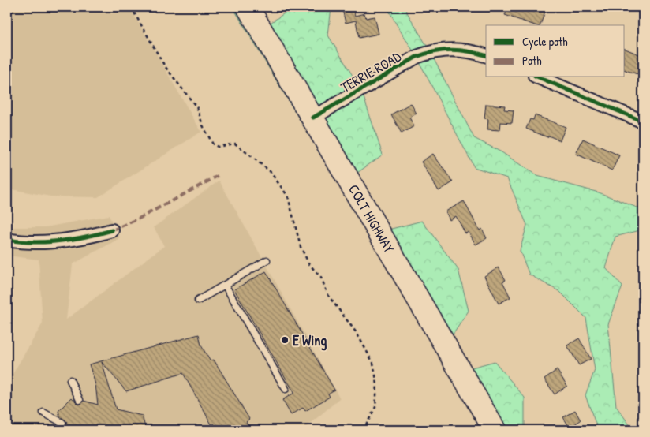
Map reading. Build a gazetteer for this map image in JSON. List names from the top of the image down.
{
  "streets": {
    "highway": ["COLT HIGHWAY"],
    "street": ["TERRIE ROAD"]
  },
  "crossings": [
    ["TERRIE ROAD", "COLT HIGHWAY"]
  ],
  "places": ["E Wing"],
  "legend": ["Cycle path", "Path"]
}
